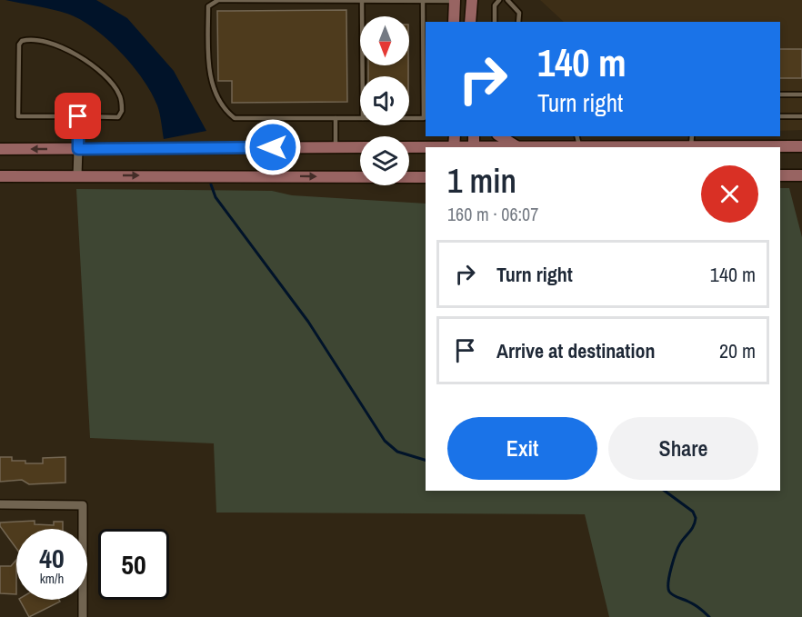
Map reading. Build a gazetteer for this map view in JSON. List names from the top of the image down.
{
  "north": "bottom",
  "page": {
    "turn": ["140 m", "Turn right"],
    "heading": ["1 min", "160 m · 06:07"],
    "list": [
      {
        "name": "Turn right",
        "value": "140 m"
      },
      {
        "name": "Arrive at destination",
        "value": "20 m"
      }
    ],
    "buttons": ["Exit", "Share"],
    "speed": "40 km/h",
    "limit": "50"
  }
}
